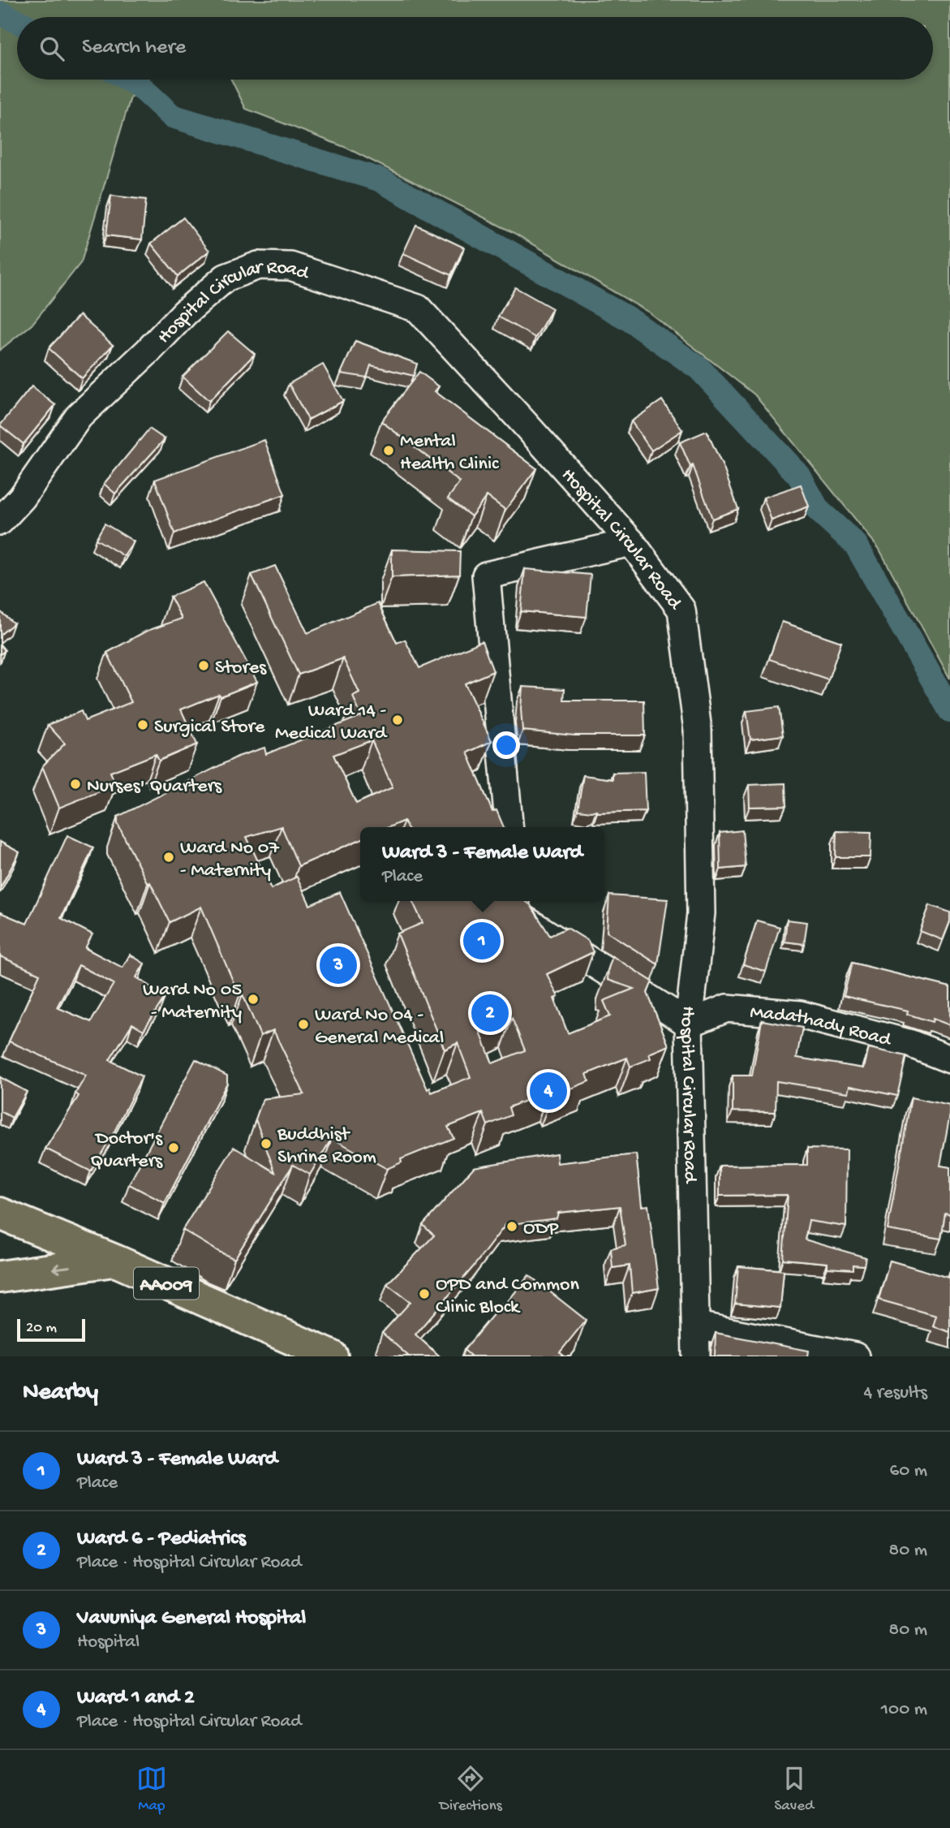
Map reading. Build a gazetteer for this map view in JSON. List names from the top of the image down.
{
  "streets": {
    "highway": ["AA009"],
    "street": ["Hospital Circular Road", "Madathady Road"]
  },
  "crossings": [
    ["Hospital Circular Road", "Madathady Road"]
  ],
  "places": [
    "Mental Health Clinic",
    "Stores",
    "Ward 14 - Medical Ward",
    "Surgical Store",
    "Nurses' Quarters",
    "Ward No 07 - Maternity",
    "Ward No 05 - Maternity",
    "Ward No 04 - General Medical",
    "Buddhist Shrine Room",
    "Doctor's Quarters",
    "ODP",
    "OPD and Common Clinic Block"
  ],
  "scale_bar": "20 m",
  "page": {
    "search": "Search here",
    "popup": ["Ward 3 - Female Ward", "Place"],
    "pins": [
      "1",
      "3",
      "2",
      "4"
    ],
    "scale": "20 m",
    "heading": ["Nearby", "4 results"],
    "list": [
      {
        "mark": "1",
        "name": "Ward 3 - Female Ward",
        "note": "Place",
        "value": "60 m"
      },
      {
        "mark": "2",
        "name": "Ward 6 - Pediatrics",
        "note": "Place · Hospital Circular Road",
        "value": "80 m"
      },
      {
        "mark": "3",
        "name": "Vavuniya General Hospital",
        "note": "Hospital",
        "value": "80 m"
      },
      {
        "mark": "4",
        "name": "Ward 1 and 2",
        "note": "Place · Hospital Circular Road",
        "value": "100 m"
      }
    ],
    "nav": ["Map", "Directions", "Saved"]
  }
}
